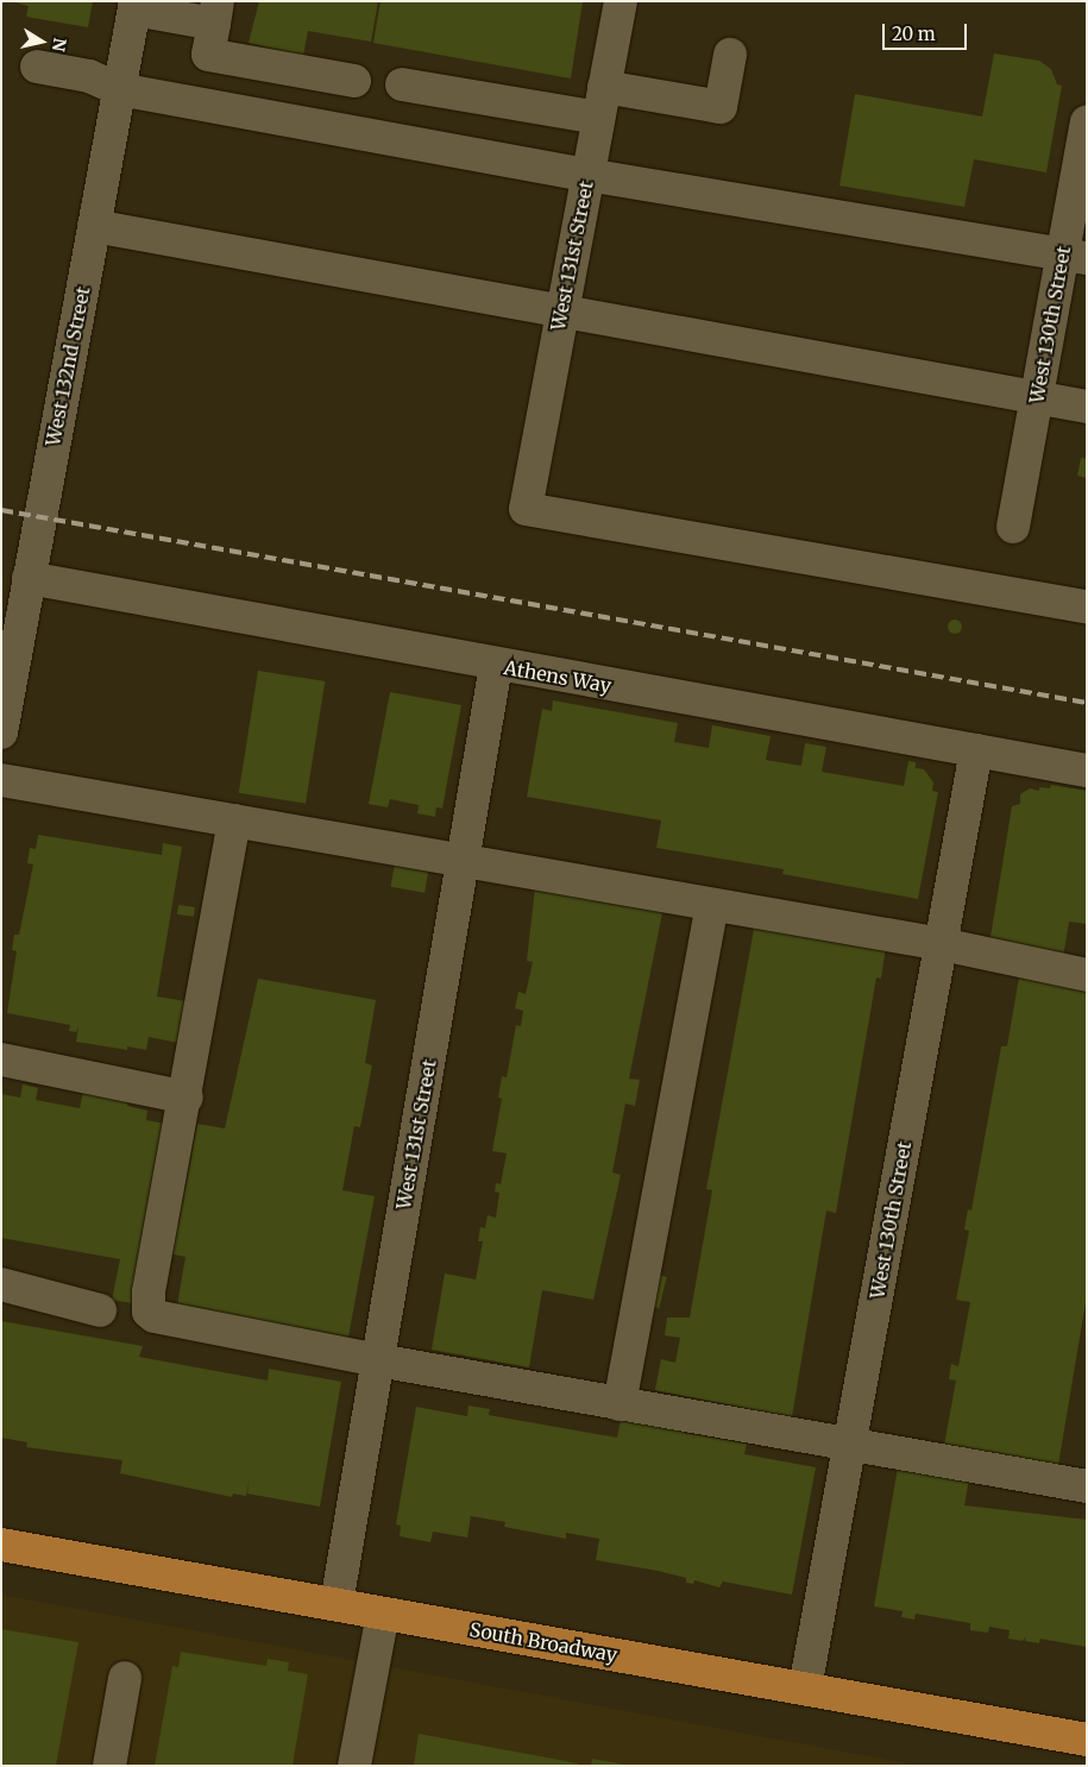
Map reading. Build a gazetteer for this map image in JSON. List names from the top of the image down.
{
  "streets": {
    "main road": ["South Broadway"],
    "street": [
      "West 131st Street",
      "West 130th Street",
      "West 132nd Street",
      "Athens Way"
    ]
  },
  "crossings": [
    ["West 131st Street", "Athens Way"],
    ["West 131st Street", "South Broadway"],
    ["West 130th Street", "Athens Way"],
    ["West 130th Street", "South Broadway"],
    ["West 132nd Street", "Athens Way"]
  ],
  "scale_bar": "20 m",
  "north": "right"
}
